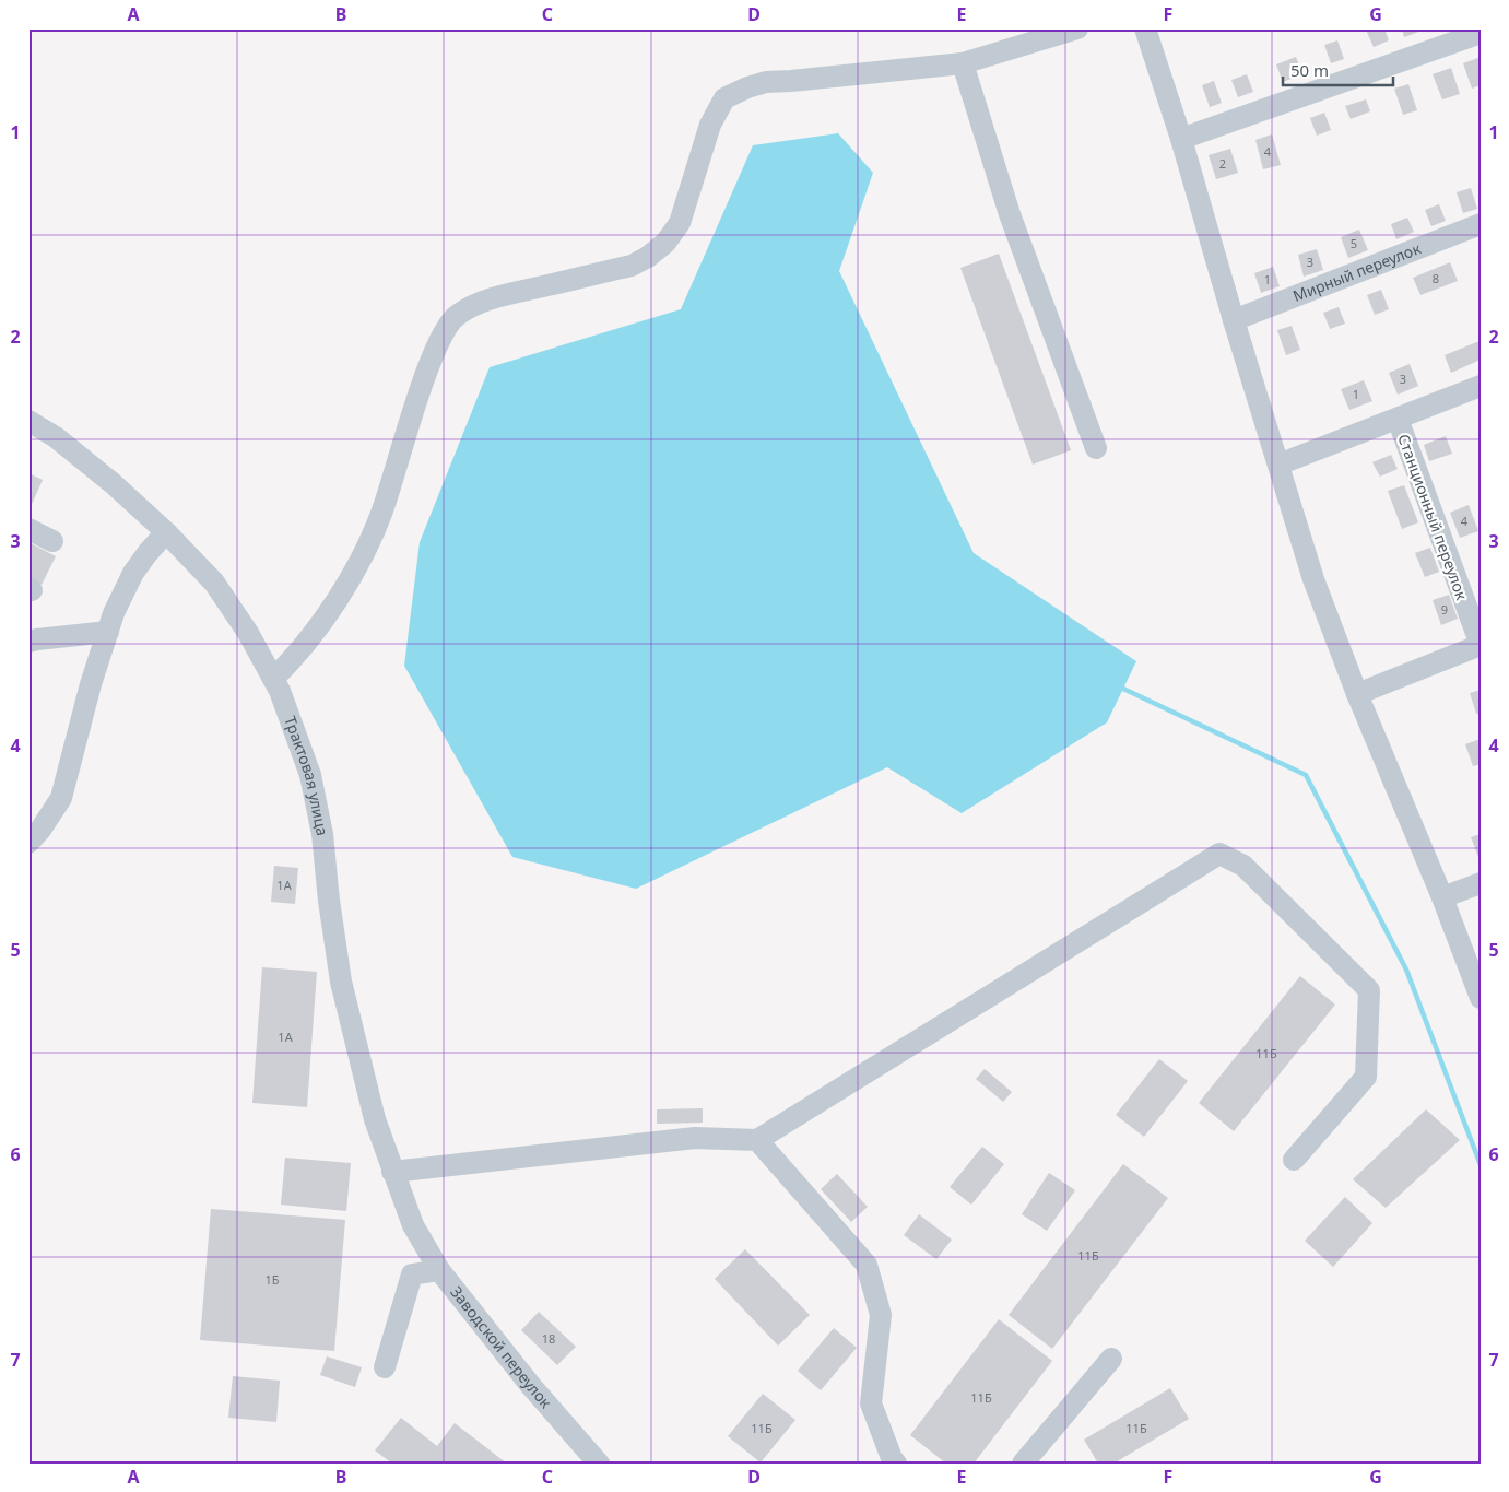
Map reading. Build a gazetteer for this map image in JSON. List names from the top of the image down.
{
  "streets": {
    "street": [
      "Мирный переулок",
      "Станционный переулок",
      "Трактовая улица",
      "Заводской переулок"
    ]
  },
  "crossings": [
    ["Трактовая улица", "Заводской переулок"]
  ],
  "house_numbers": [
    "4",
    "2",
    "5",
    "3",
    "8",
    "1",
    "3",
    "1",
    "4",
    "9",
    "1А",
    "1А",
    "11Б",
    "11Б",
    "1Б",
    "18",
    "11Б",
    "11Б",
    "11Б"
  ],
  "scale_bar": "50 m",
  "grid": {
    "columns": [
      "A",
      "B",
      "C",
      "D",
      "E",
      "F",
      "G"
    ],
    "rows": [
      "1",
      "2",
      "3",
      "4",
      "5",
      "6",
      "7"
    ]
  }
}
